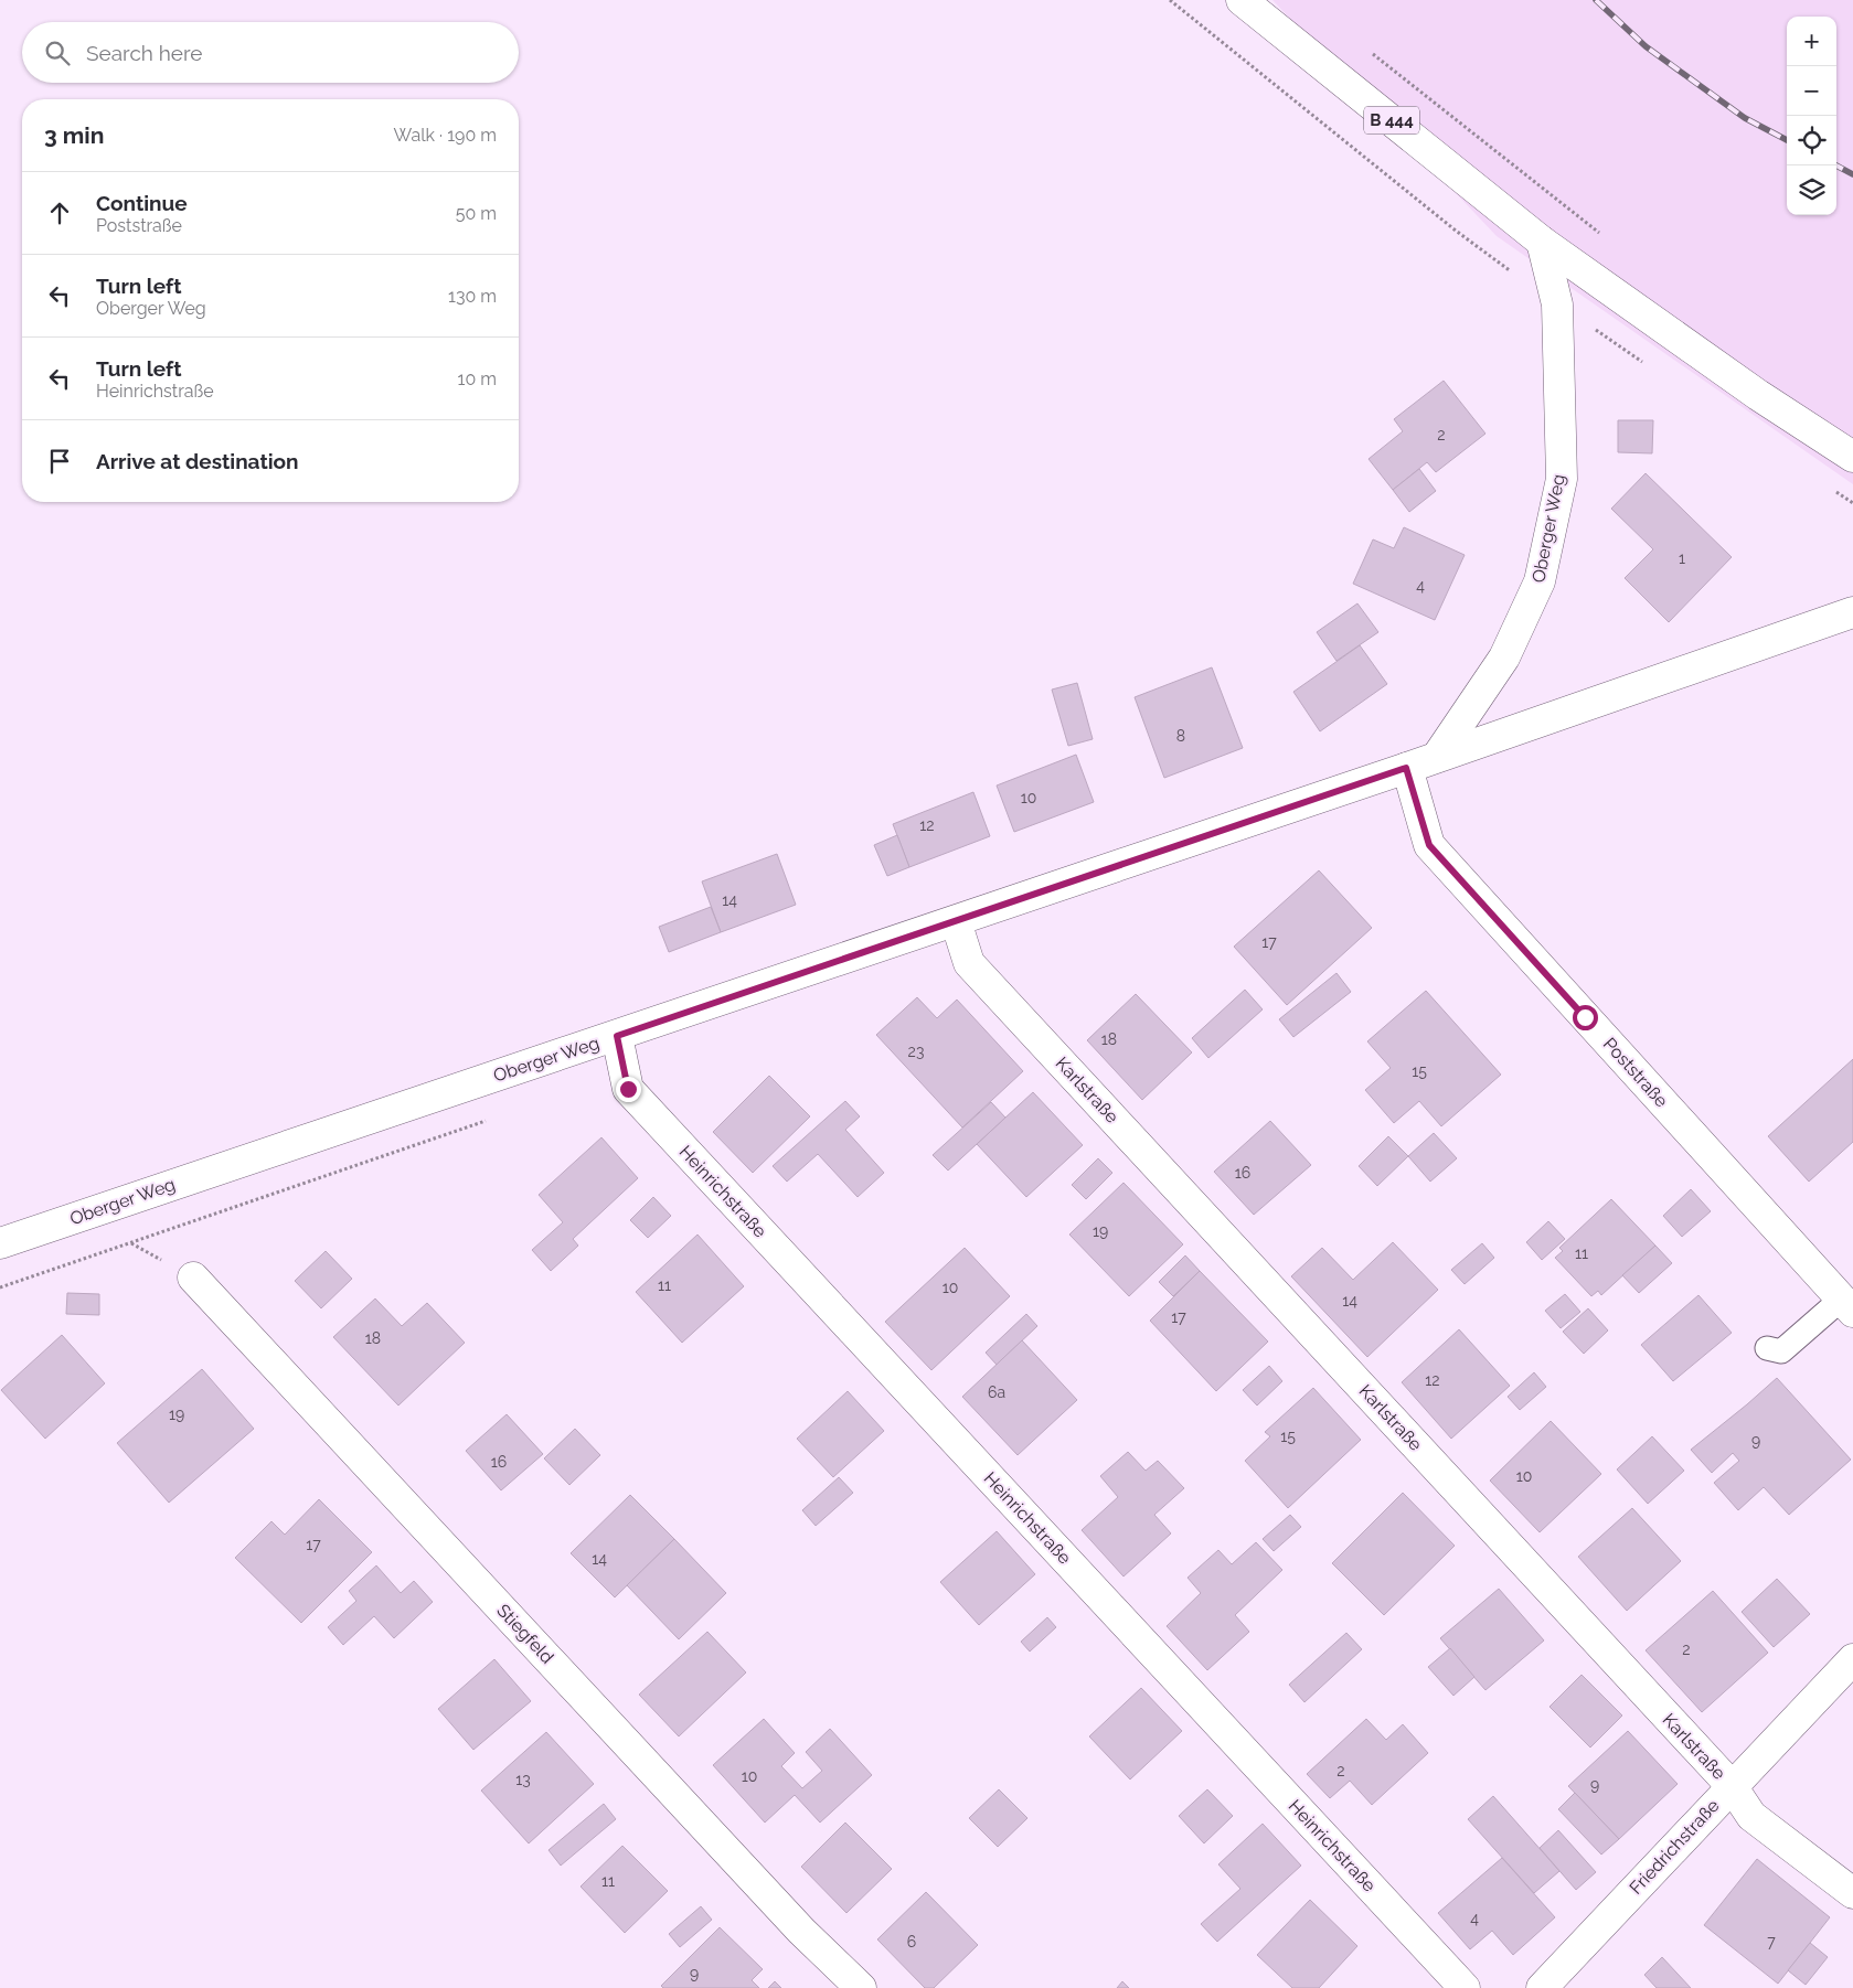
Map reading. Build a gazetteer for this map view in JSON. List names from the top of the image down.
{
  "streets": {
    "street": [
      "B 444",
      "Oberger Weg",
      "Poststraße",
      "Karlstraße",
      "Heinrichstraße",
      "Stiegfeld",
      "Friedrichstraße"
    ]
  },
  "crossings": [
    ["B 444", "Oberger Weg"],
    ["Oberger Weg", "Poststraße"],
    ["Oberger Weg", "Karlstraße"],
    ["Oberger Weg", "Heinrichstraße"],
    ["Karlstraße", "Friedrichstraße"]
  ],
  "house_numbers": [
    "2",
    "1",
    "4",
    "8",
    "10",
    "12",
    "14",
    "17",
    "18",
    "23",
    "15",
    "16",
    "19",
    "11",
    "11",
    "10",
    "14",
    "17",
    "18",
    "12",
    "6a",
    "19",
    "15",
    "9",
    "16",
    "10",
    "17",
    "14",
    "2",
    "2",
    "10",
    "13",
    "9",
    "11",
    "4",
    "6",
    "7",
    "9"
  ],
  "page": {
    "map_buttons": ["+", "−"],
    "search": "Search here",
    "heading": ["3 min", "Walk · 190 m"],
    "list": [
      ["Continue", "Poststraße", "50 m"],
      ["Turn left", "Oberger Weg", "130 m"],
      ["Turn left", "Heinrichstraße", "10 m"],
      "Arrive at destination"
    ]
  }
}
